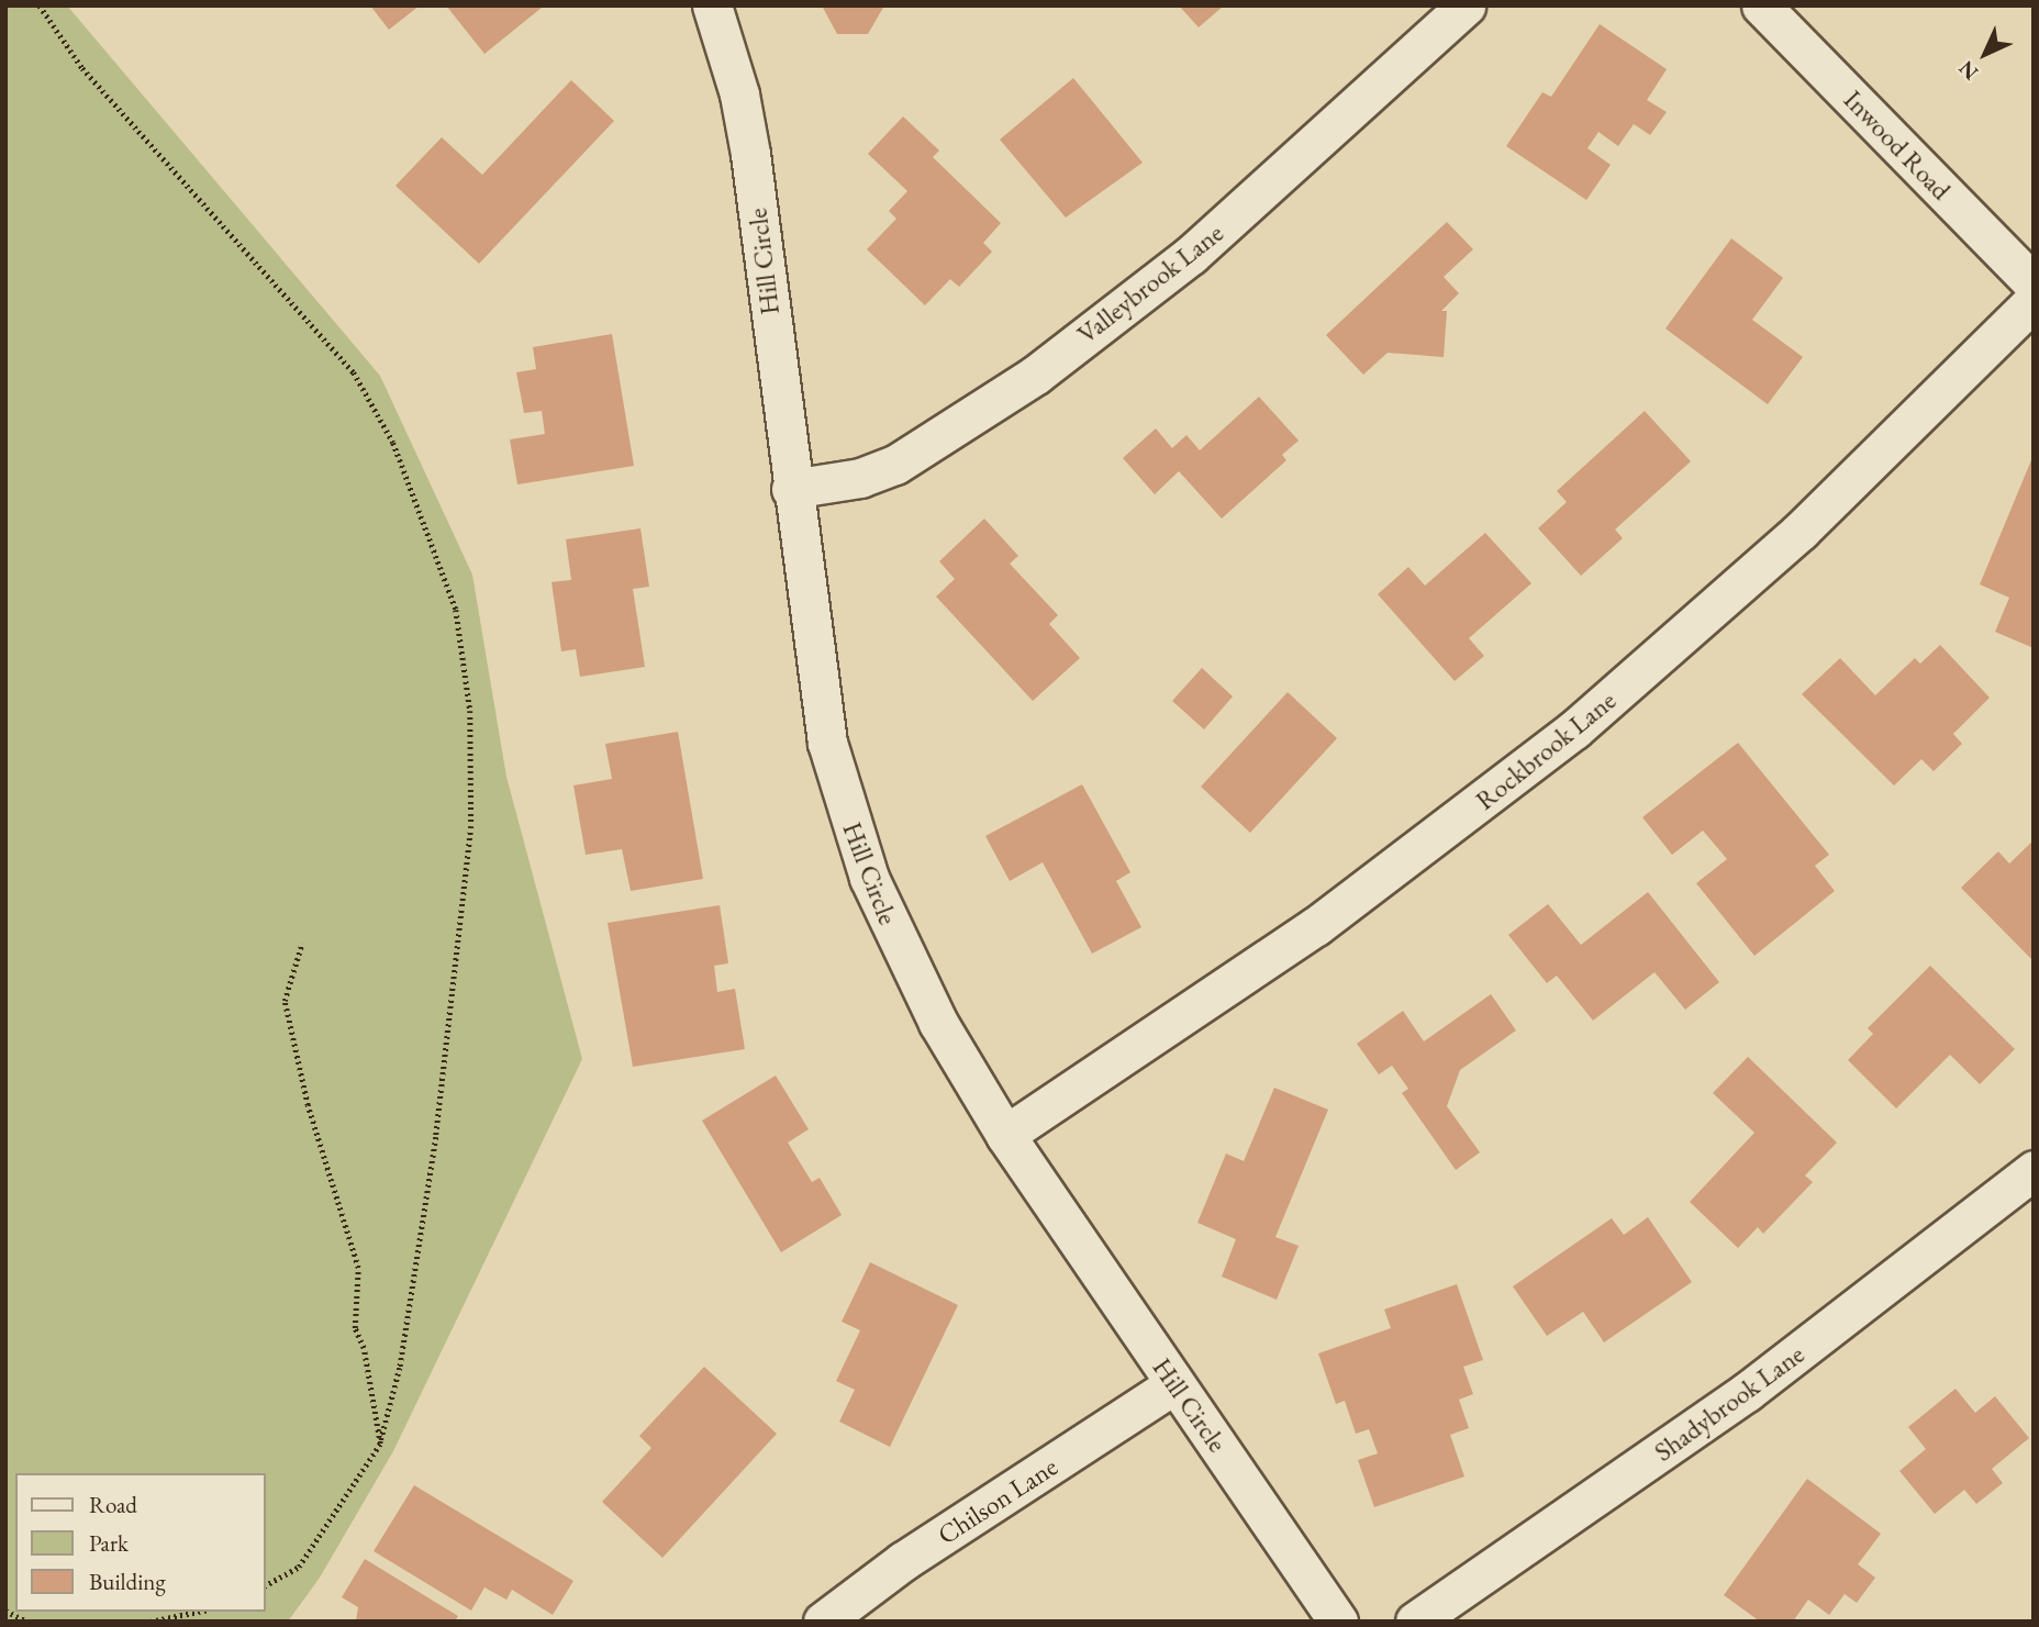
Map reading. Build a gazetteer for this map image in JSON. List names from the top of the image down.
{
  "streets": {
    "street": [
      "Inwood Road",
      "Hill Circle",
      "Valleybrook Lane",
      "Rockbrook Lane",
      "Shadybrook Lane",
      "Chilson Lane"
    ]
  },
  "crossings": [
    ["Hill Circle", "Valleybrook Lane"],
    ["Hill Circle", "Rockbrook Lane"],
    ["Hill Circle", "Chilson Lane"]
  ],
  "legend": ["Road", "Park", "Building"],
  "north": "bottom left"
}
